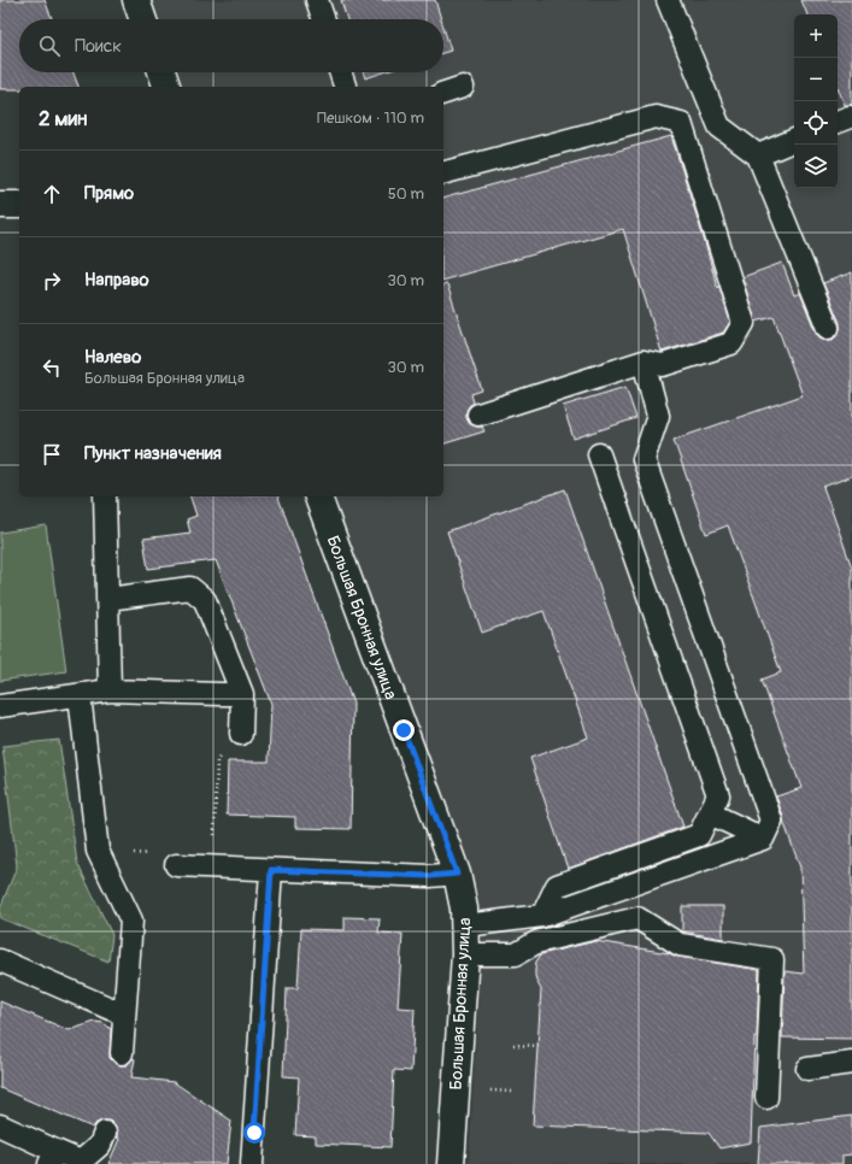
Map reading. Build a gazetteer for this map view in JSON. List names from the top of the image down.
{
  "streets": {
    "street": ["Большая Бронная улица"]
  },
  "page": {
    "map_buttons": ["+", "−"],
    "search": "Поиск",
    "heading": ["2 мин", "Пешком · 110 m"],
    "list": [
      ["Прямо", "50 m"],
      ["Направо", "30 m"],
      ["Налево", "Большая Бронная улица", "30 m"],
      "Пункт назначения"
    ]
  }
}
